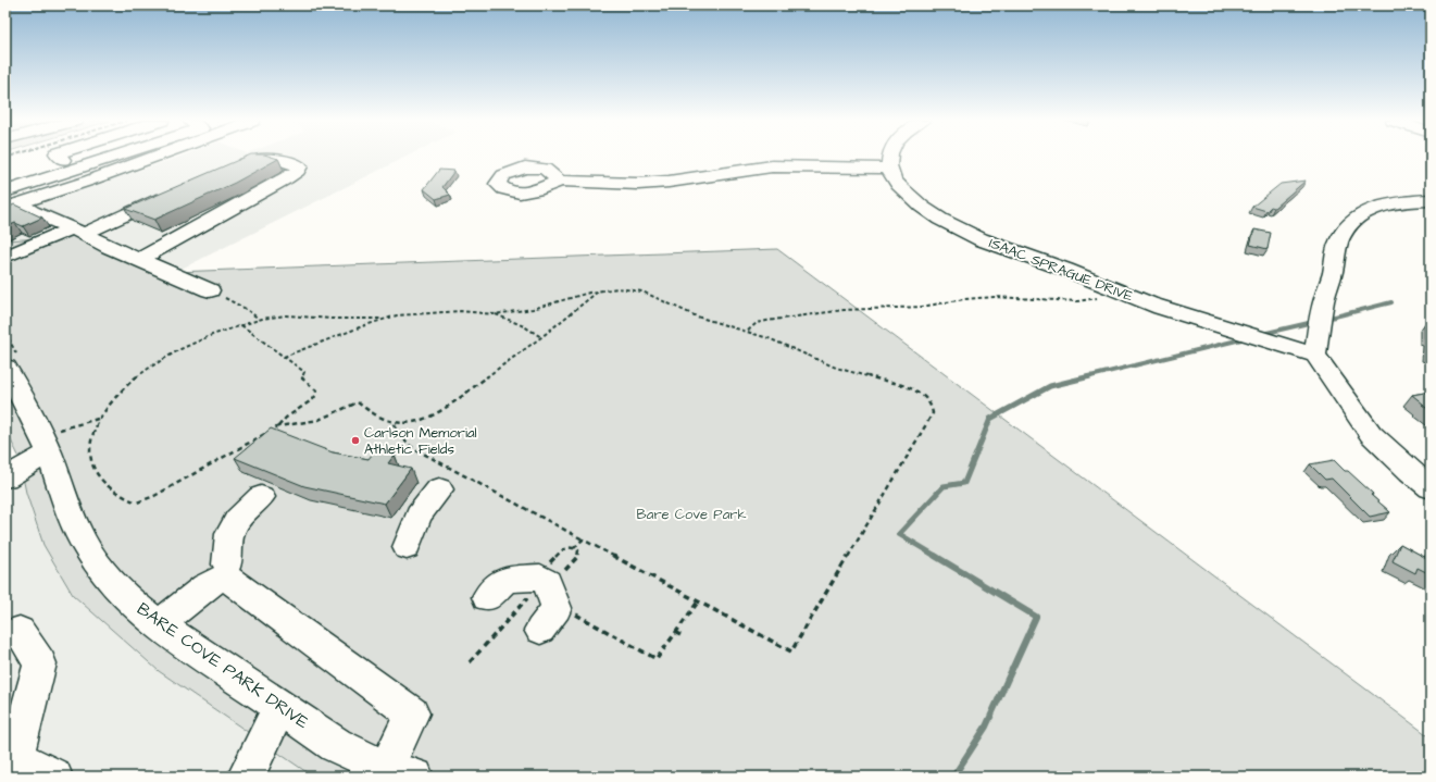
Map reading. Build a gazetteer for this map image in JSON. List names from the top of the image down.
{
  "streets": {
    "street": ["ISAAC SPRAGUE DRIVE", "BARE COVE PARK DRIVE"]
  },
  "parks": ["Bare Cove Park"],
  "places": ["Carlson Memorial Athletic Fields"]
}
